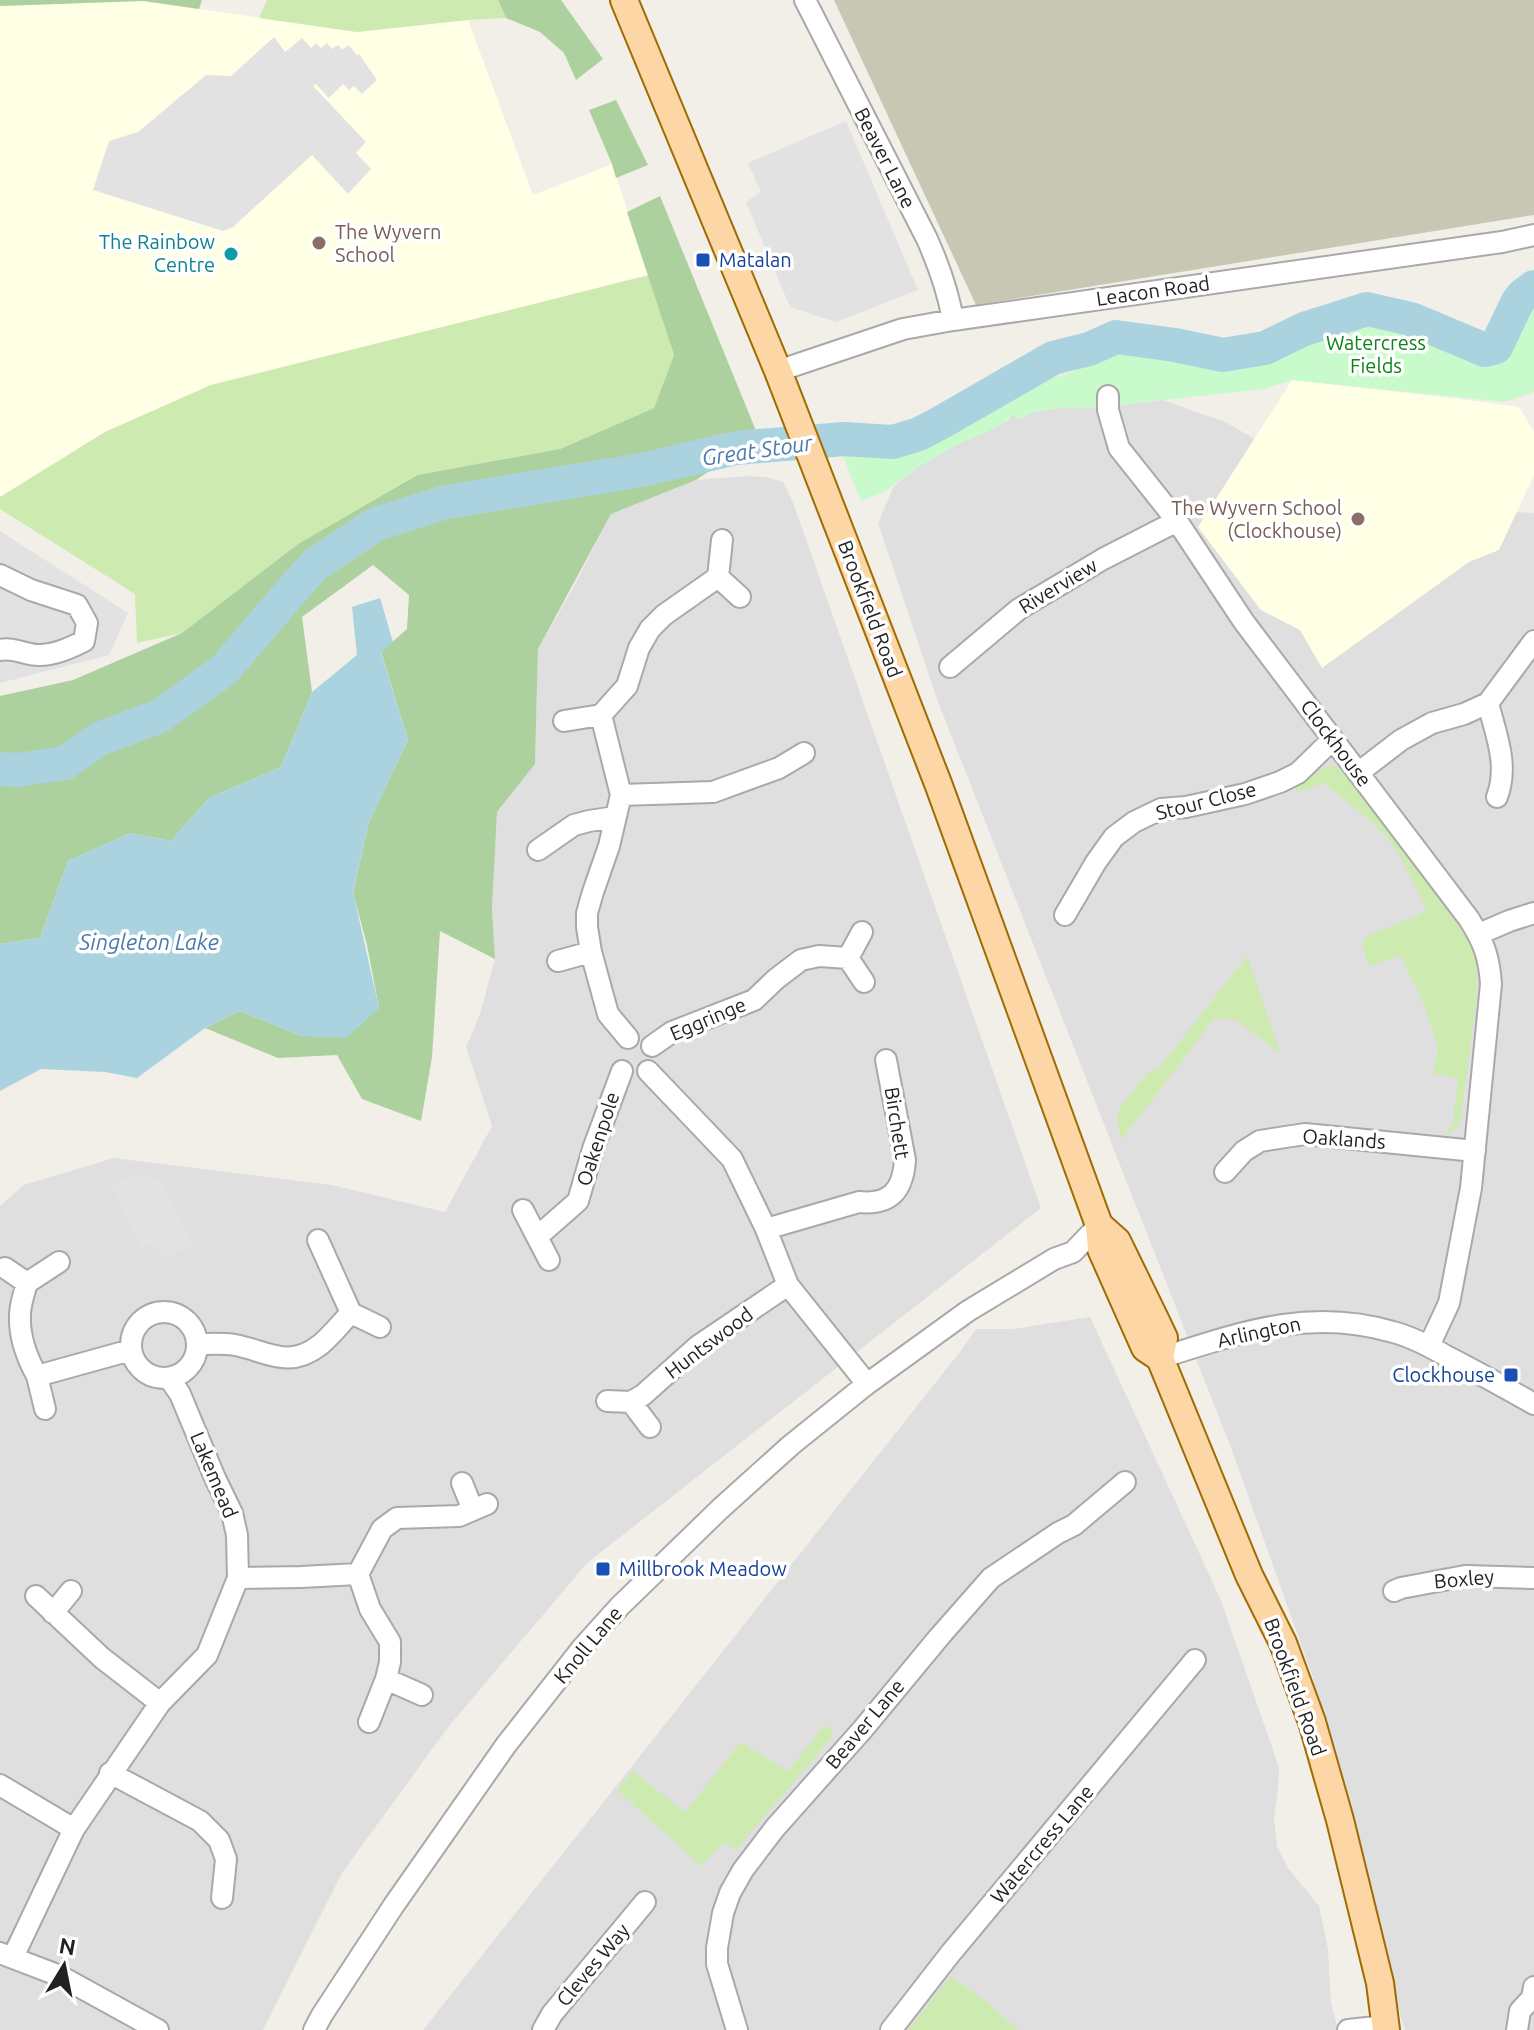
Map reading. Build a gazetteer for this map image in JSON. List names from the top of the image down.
{
  "streets": {
    "main road": ["Brookfield Road"],
    "street": [
      "Beaver Lane",
      "Leacon Road",
      "Riverview",
      "Clockhouse",
      "Stour Close",
      "Eggringe",
      "Birchett",
      "Oakenpole",
      "Oaklands",
      "Arlington",
      "Huntswood",
      "Lakemead",
      "Boxley",
      "Knoll Lane",
      "Watercress Lane",
      "Cleves Way"
    ]
  },
  "crossings": [
    ["Beaver Lane", "Leacon Road"],
    ["Leacon Road", "Brookfield Road"],
    ["Riverview", "Clockhouse"],
    ["Brookfield Road", "Arlington"],
    ["Brookfield Road", "Knoll Lane"],
    ["Clockhouse", "Stour Close"],
    ["Clockhouse", "Oaklands"],
    ["Clockhouse", "Arlington"],
    ["Eggringe", "Oakenpole"]
  ],
  "water": ["Great Stour", "Singleton Lake"],
  "parks": ["Watercress Fields"],
  "places": {
    "other": ["The Wyvern School", "The Rainbow Centre", "The Wyvern School (Clockhouse)"],
    "transit": ["Matalan", "Clockhouse", "Millbrook Meadow"]
  },
  "north": "top"
}
